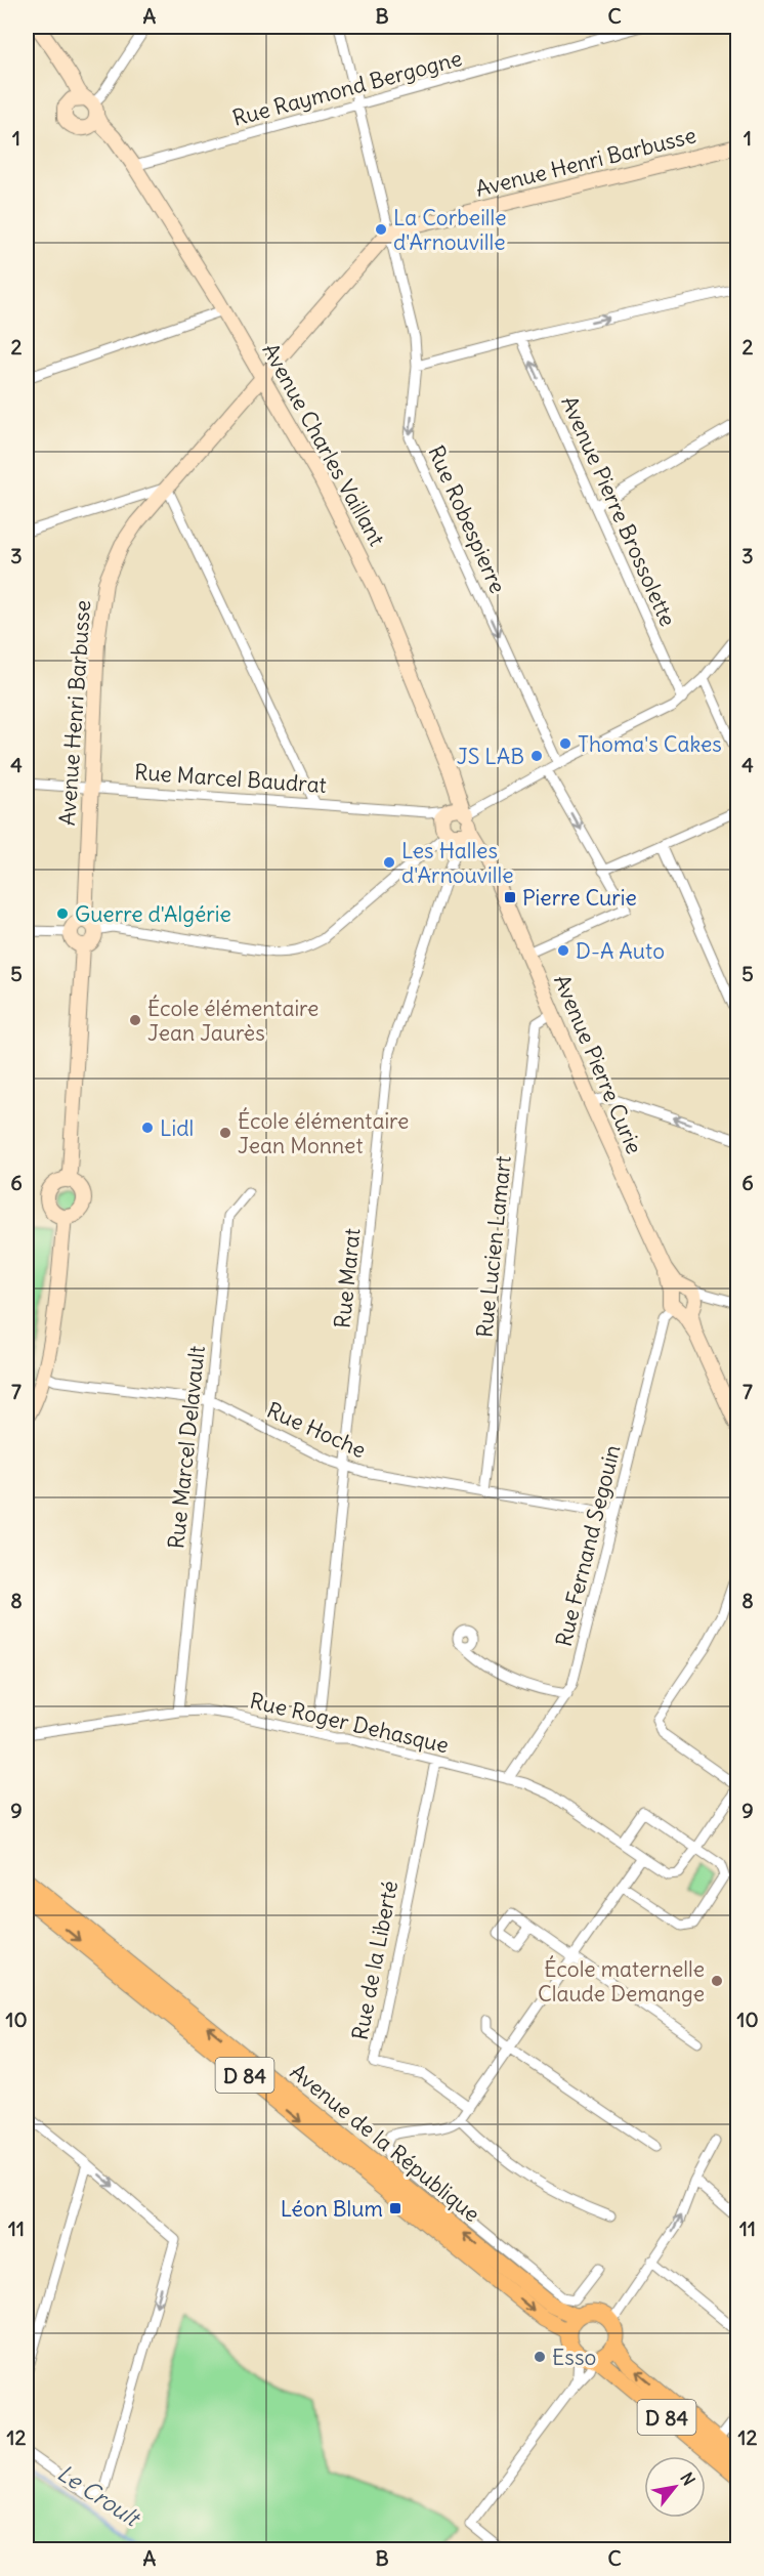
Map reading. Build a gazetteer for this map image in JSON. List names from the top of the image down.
{
  "streets": {
    "main road": ["D 84", "Avenue de la République"],
    "street": [
      "Rue Raymond Bergogne",
      "Avenue Henri Barbusse",
      "Avenue Charles Vaillant",
      "Avenue Pierre Brossolette",
      "Rue Robespierre",
      "Rue Marcel Baudrat",
      "Avenue Pierre Curie",
      "Rue Lucien Lamart",
      "Rue Marat",
      "Rue Hoche",
      "Rue Marcel Delavault",
      "Rue Fernand Segouin",
      "Rue Roger Dehasque",
      "Rue de la Liberté"
    ]
  },
  "crossings": [
    ["Rue Raymond Bergogne", "Avenue Charles Vaillant"],
    ["Rue Raymond Bergogne", "Rue Robespierre"],
    ["Avenue Henri Barbusse", "Avenue Charles Vaillant"],
    ["Avenue Henri Barbusse", "Rue Robespierre"],
    ["Avenue Henri Barbusse", "Rue Marcel Baudrat"],
    ["Avenue Charles Vaillant", "Rue Marcel Baudrat"],
    ["Avenue Charles Vaillant", "Avenue Pierre Curie"],
    ["Avenue Charles Vaillant", "Rue Marat"],
    ["Rue Marcel Baudrat", "Avenue Pierre Curie"],
    ["Rue Marcel Baudrat", "Rue Marat"],
    ["Avenue Pierre Curie", "Rue Lucien Lamart"],
    ["Avenue Pierre Curie", "Rue Marat"],
    ["Avenue Pierre Curie", "Rue Fernand Segouin"],
    ["Rue Lucien Lamart", "Rue Hoche"],
    ["Rue Marat", "Rue Hoche"],
    ["Rue Marat", "Rue Roger Dehasque"],
    ["Rue Hoche", "Rue Marcel Delavault"],
    ["Rue Hoche", "Rue Fernand Segouin"],
    ["Rue Marcel Delavault", "Rue Roger Dehasque"],
    ["Rue Fernand Segouin", "Rue Roger Dehasque"],
    ["Rue Roger Dehasque", "Rue de la Liberté"],
    ["D 84", "Avenue de la République"]
  ],
  "one_way": ["Avenue Pierre Brossolette", "Rue Robespierre"],
  "water": ["Le Croult"],
  "places": {
    "other": [
      "La Corbeille d'Arnouville",
      "Thoma's Cakes",
      "JS LAB",
      "Les Halles d'Arnouville",
      "Guerre d'Algérie",
      "D-A Auto",
      "École élémentaire Jean Jaurès",
      "Lidl",
      "École élémentaire Jean Monnet",
      "École maternelle Claude Demange",
      "Esso"
    ],
    "transit": ["Pierre Curie", "Léon Blum"]
  },
  "north": "top right",
  "grid": {
    "columns": ["A", "B", "C"],
    "rows": [
      "1",
      "2",
      "3",
      "4",
      "5",
      "6",
      "7",
      "8",
      "9",
      "10",
      "11",
      "12"
    ]
  }
}
